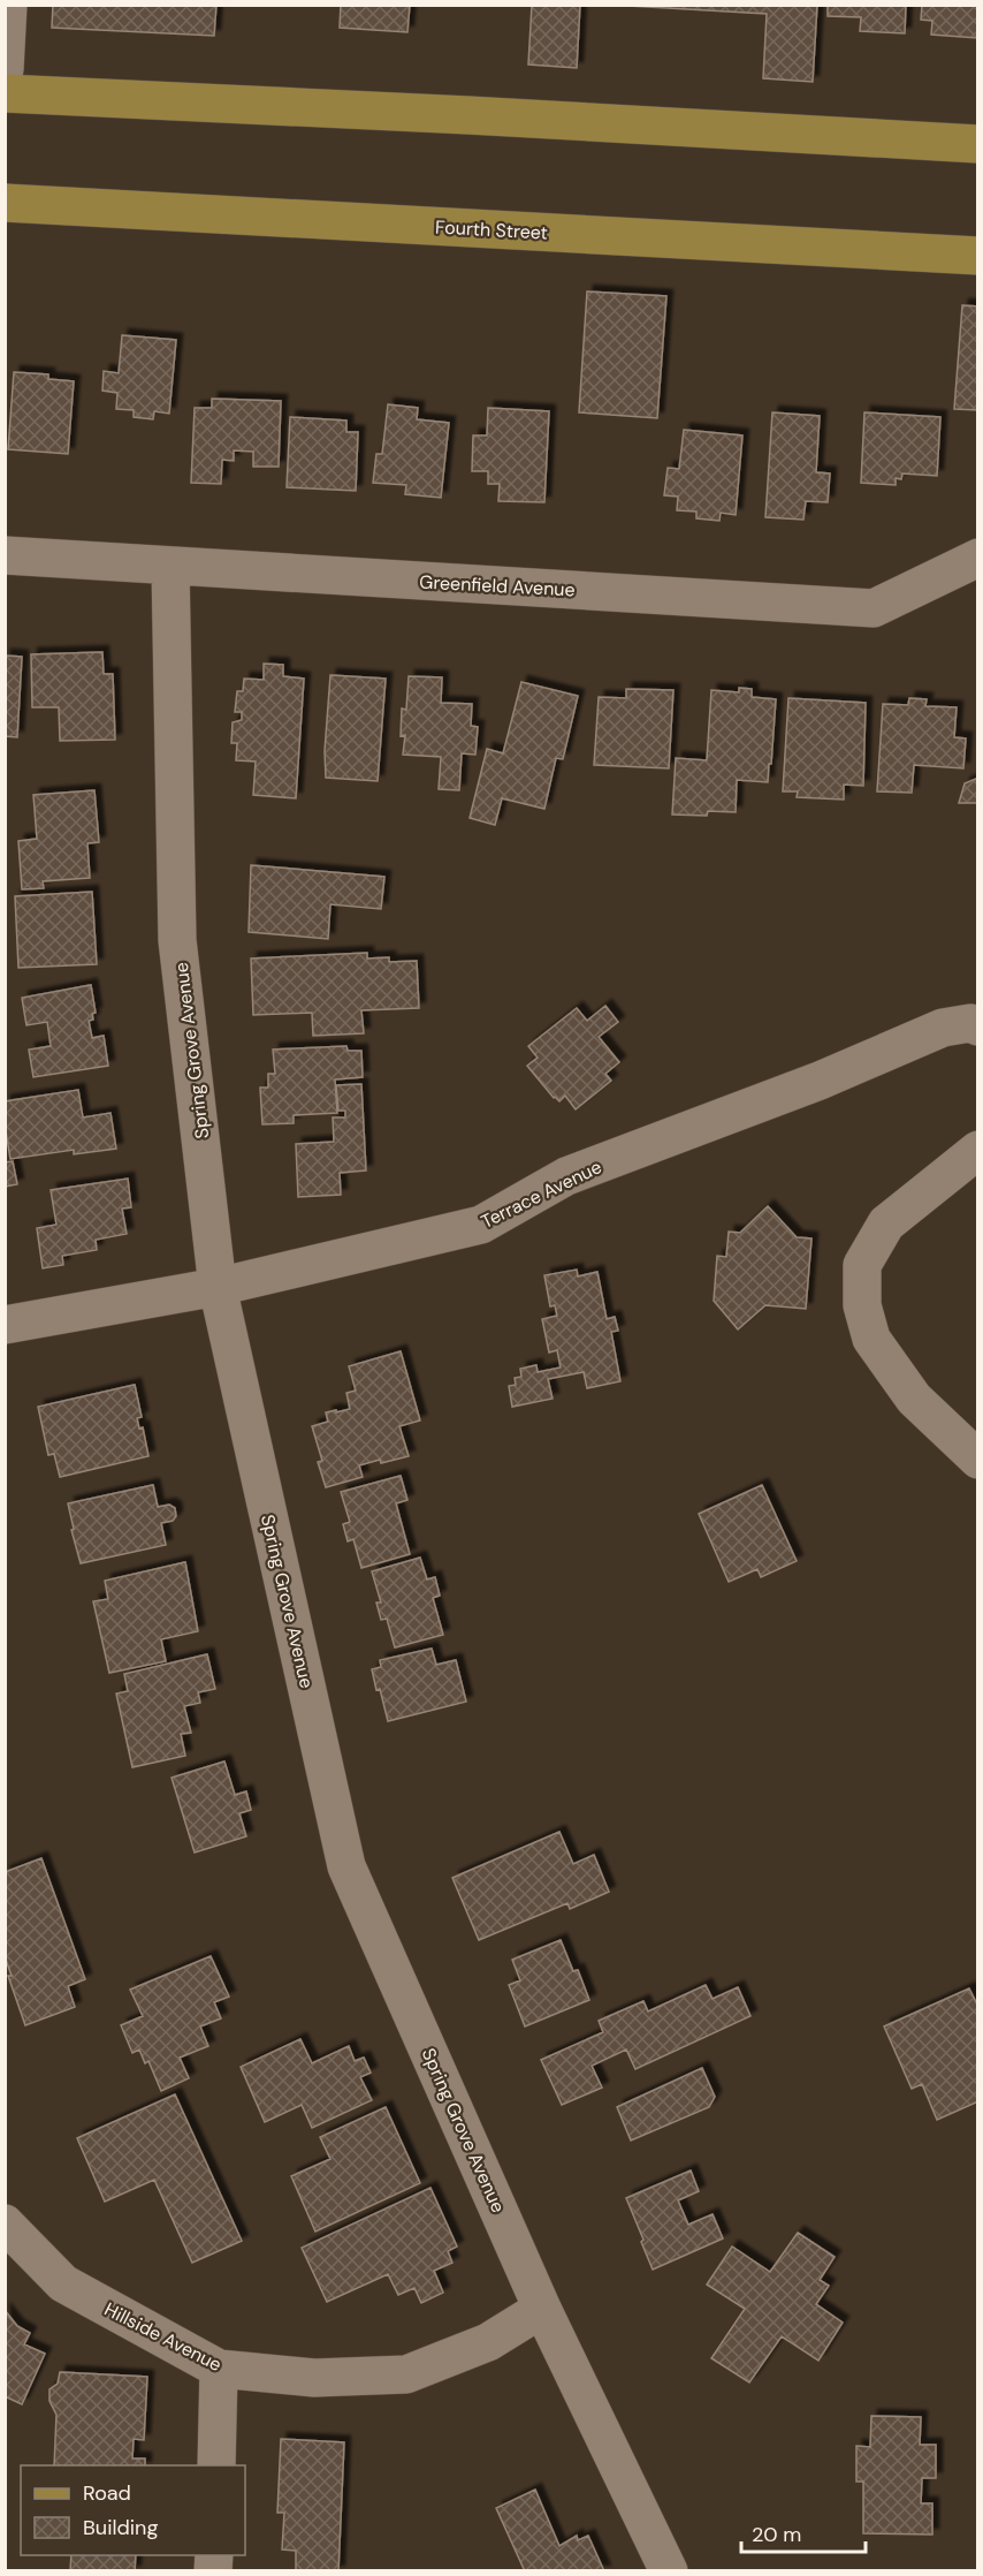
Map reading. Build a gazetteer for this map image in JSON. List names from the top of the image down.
{
  "streets": {
    "main road": ["Fourth Street"],
    "street": [
      "Greenfield Avenue",
      "Spring Grove Avenue",
      "Terrace Avenue",
      "Hillside Avenue"
    ]
  },
  "crossings": [
    ["Greenfield Avenue", "Spring Grove Avenue"],
    ["Spring Grove Avenue", "Terrace Avenue"],
    ["Spring Grove Avenue", "Hillside Avenue"]
  ],
  "legend": ["Road", "Building"],
  "scale_bar": "20 m"
}
